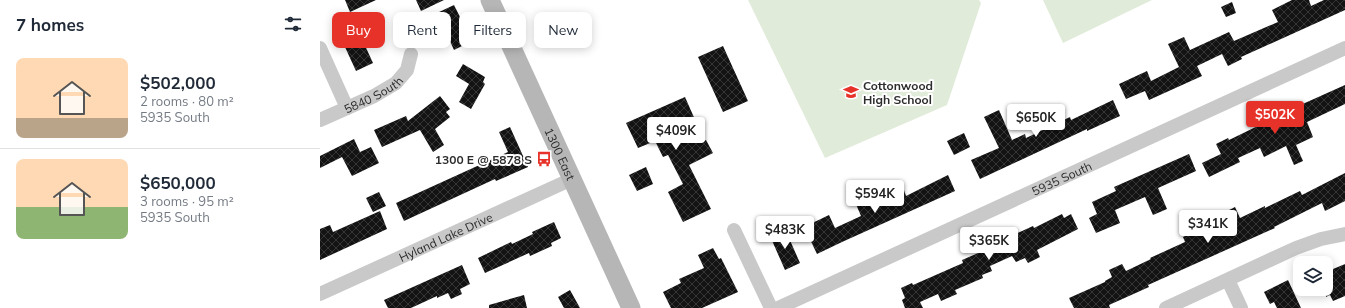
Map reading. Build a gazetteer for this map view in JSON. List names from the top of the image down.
{
  "streets": {
    "main road": ["1300 East"],
    "street": ["5840 South", "5935 South", "Hyland Lake Drive"]
  },
  "crossings": [
    ["1300 East", "Hyland Lake Drive"]
  ],
  "places": {
    "school or university": ["Cottonwood High School"],
    "bus stop": ["1300 E @ 5878 S"]
  },
  "page": {
    "heading": "7 homes",
    "chip": [
      "Buy",
      "Rent",
      "Filters",
      "New"
    ],
    "list": [
      {
        "name": "$502,000",
        "note": "2 rooms · 80 m² · 5935 South"
      },
      {
        "name": "$650,000",
        "note": "3 rooms · 95 m² · 5935 South"
      }
    ],
    "price": [
      "$502K",
      "$650K",
      "$409K",
      "$594K",
      "$341K",
      "$483K",
      "$365K"
    ]
  }
}
